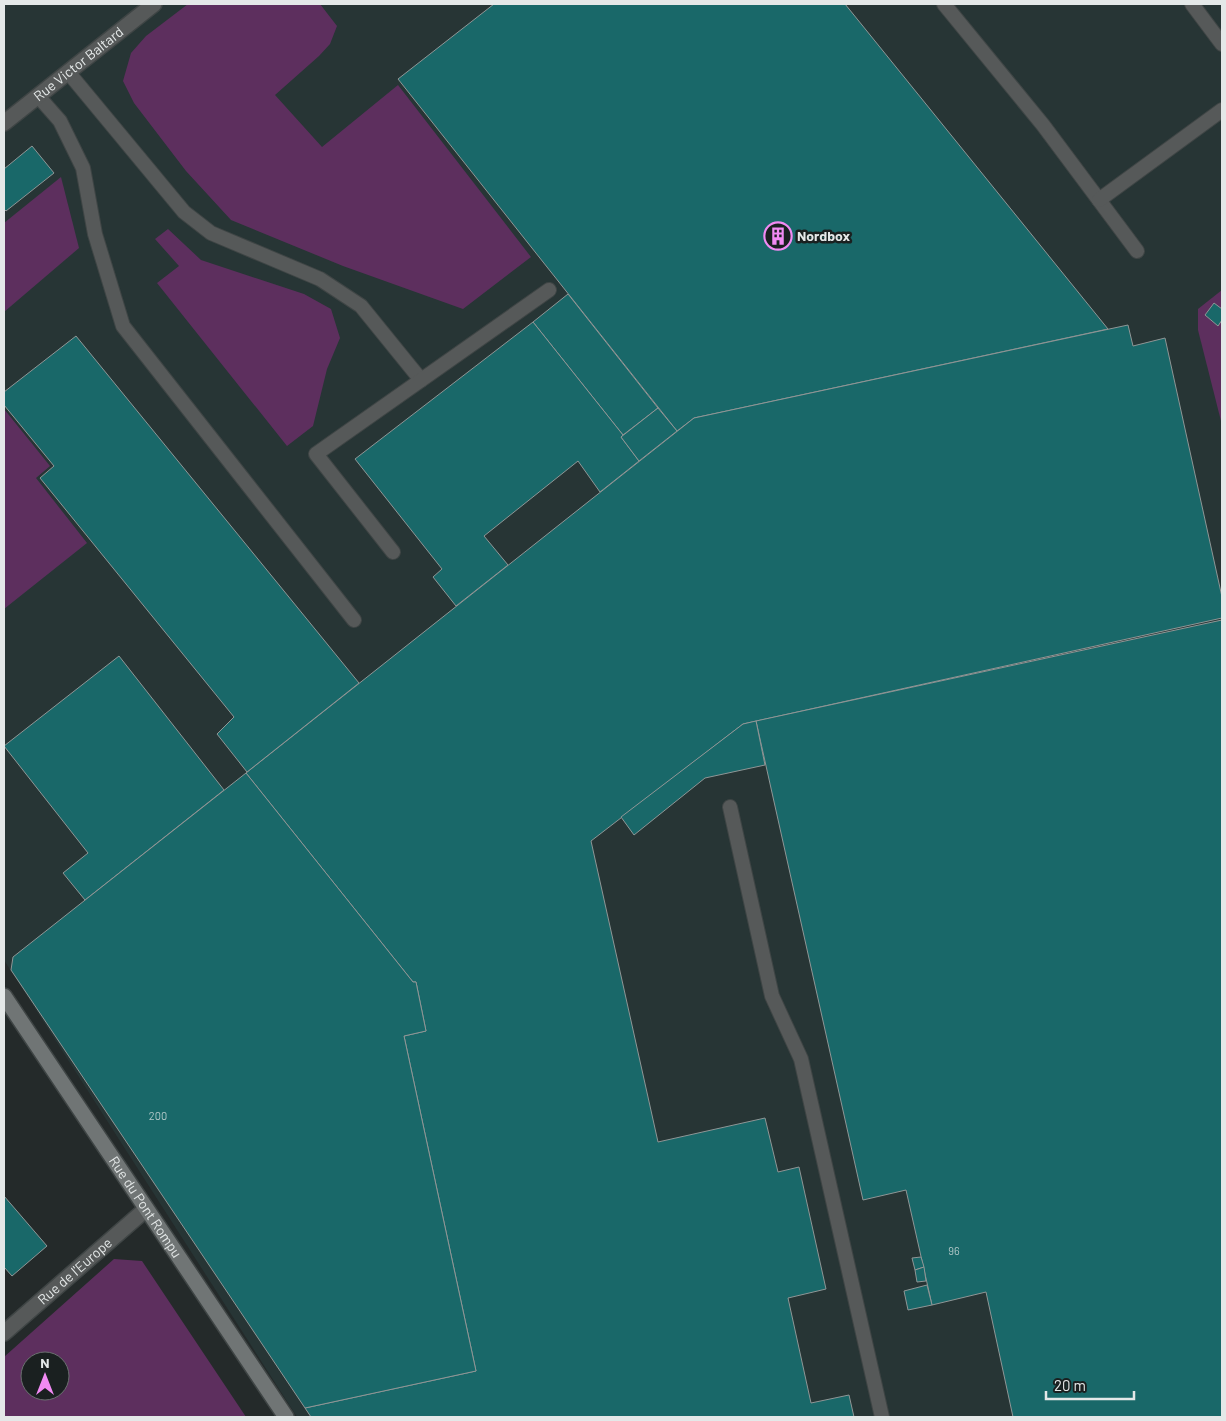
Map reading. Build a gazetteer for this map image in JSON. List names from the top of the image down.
{
  "streets": {
    "street": ["Rue Victor Baltard", "Rue du Pont Rompu", "Rue de l'Europe"]
  },
  "crossings": [
    ["Rue du Pont Rompu", "Rue de l'Europe"]
  ],
  "places": {
    "building": ["Nordbox"]
  },
  "house_numbers": ["200", "96"],
  "scale_bar": "20 m",
  "north": "top"
}
